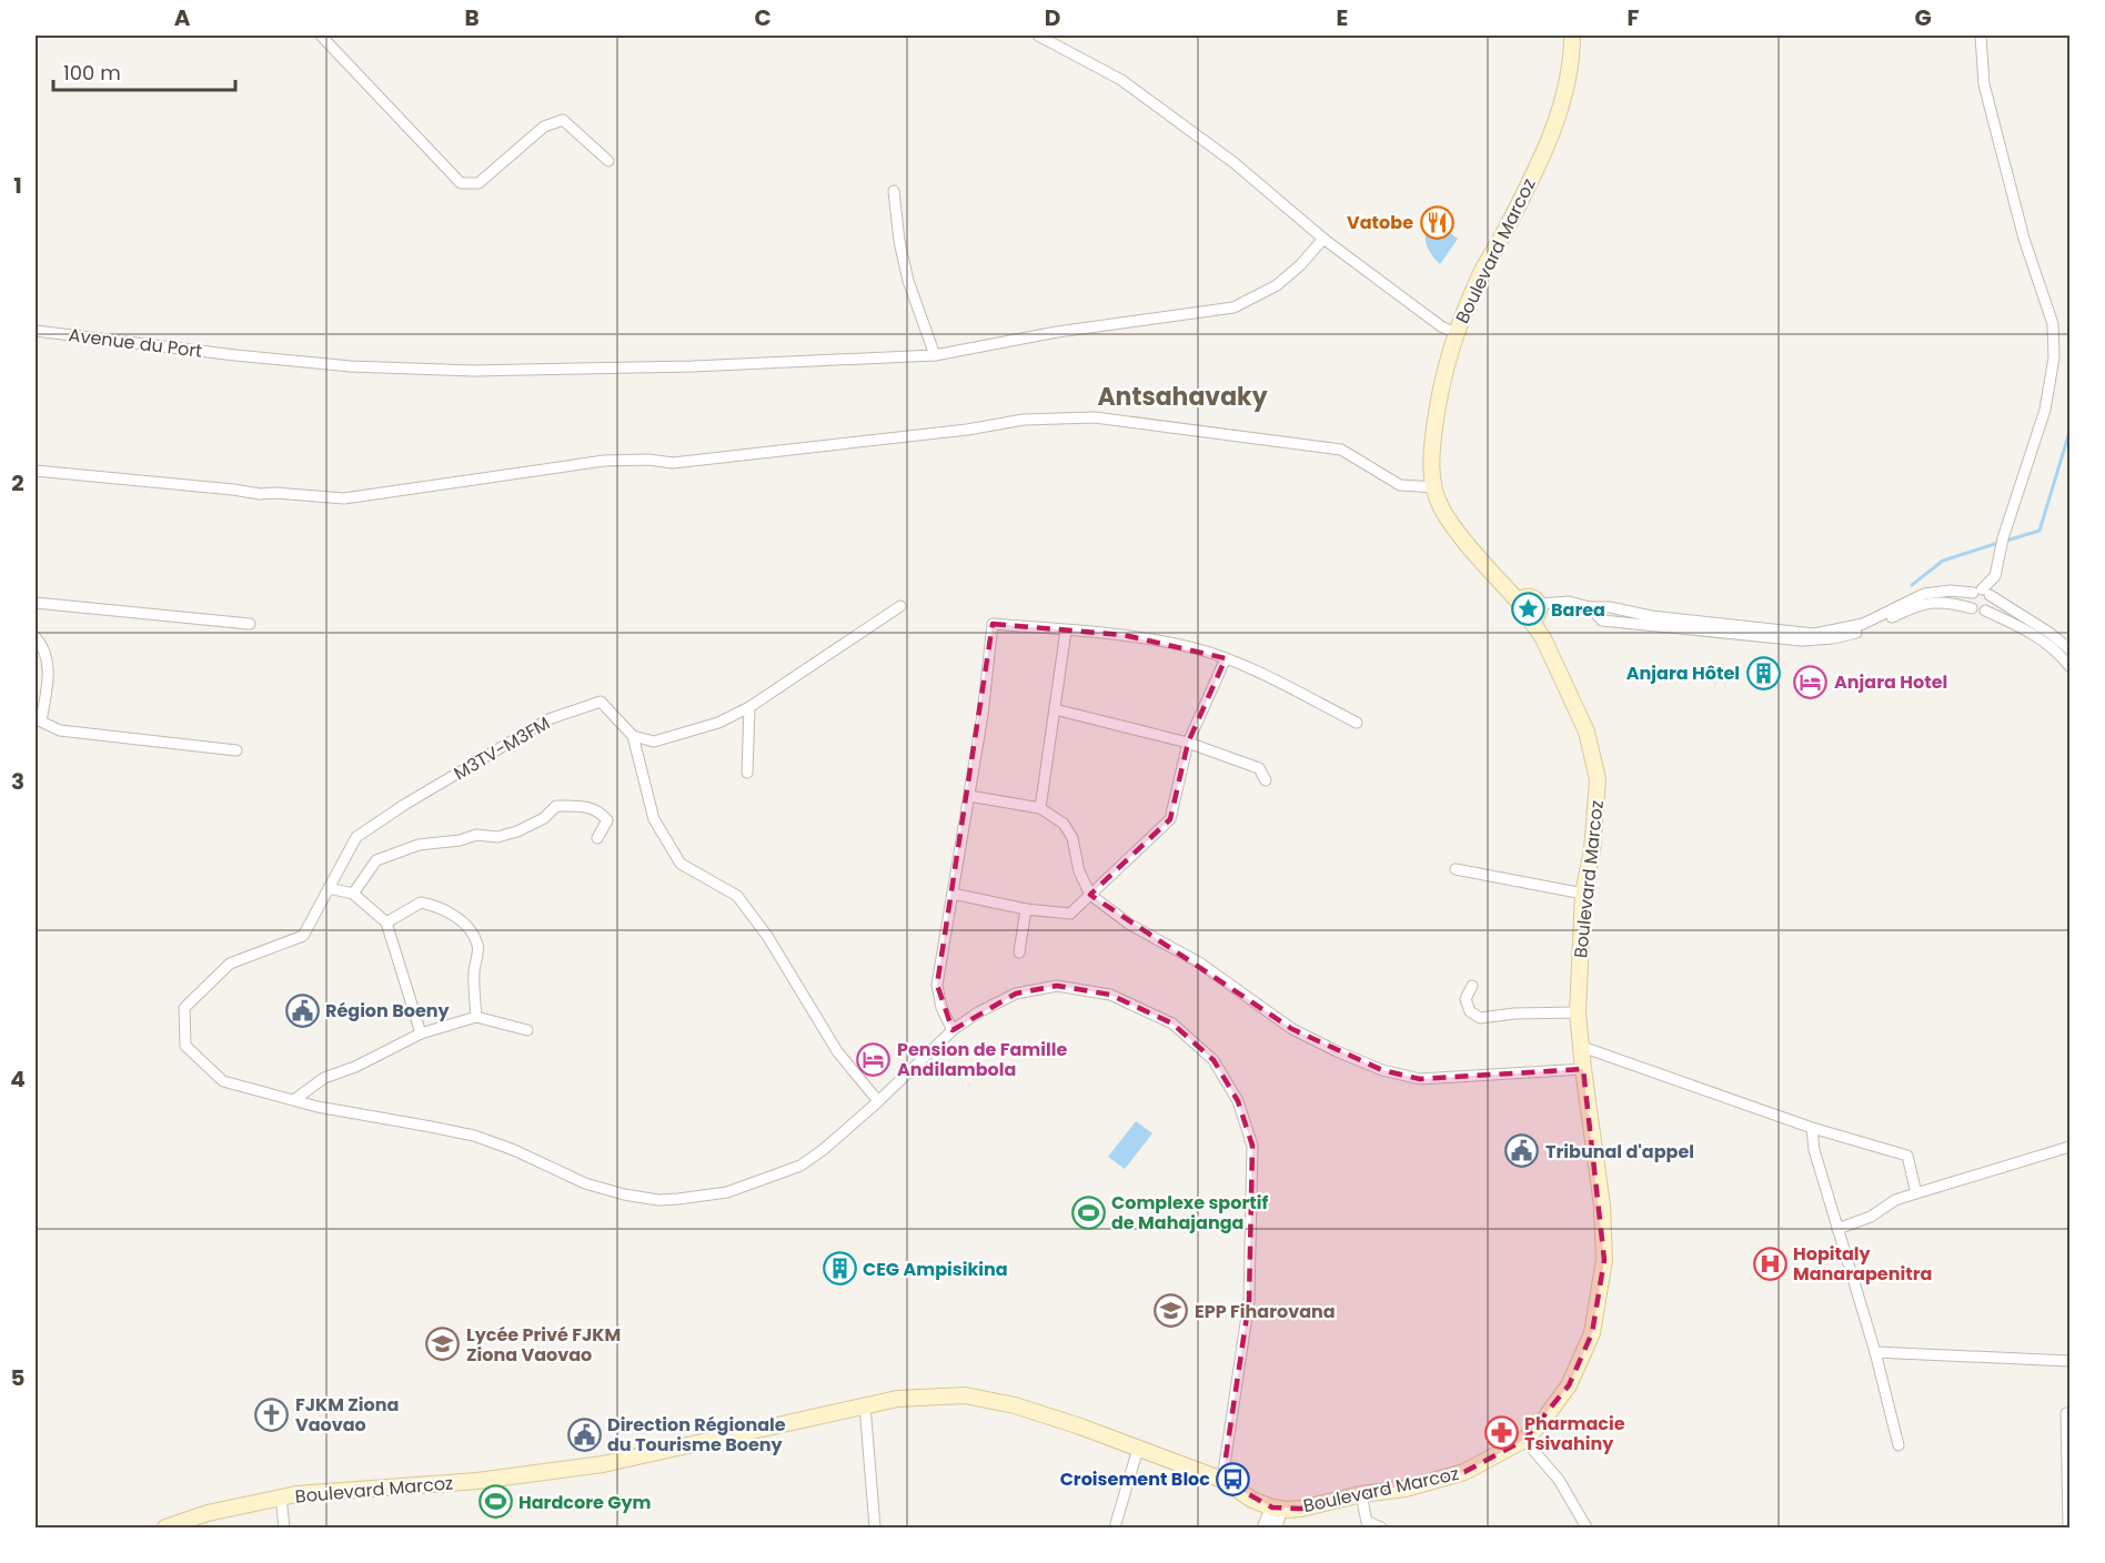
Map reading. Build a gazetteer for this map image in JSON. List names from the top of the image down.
{
  "streets": {
    "main road": ["Boulevard Marcoz"],
    "street": ["Avenue du Port", "M3TV-M3FM"]
  },
  "districts": ["Antsahavaky"],
  "places": {
    "restaurant": ["Vatobe"],
    "place": ["Barea"],
    "building": ["Anjara Hôtel", "CEG Ampisikina"],
    "hotel": ["Anjara Hotel", "Pension de Famille Andilambola"],
    "public building": ["Région Boeny", "Tribunal d'appel", "Direction Régionale du Tourisme Boeny"],
    "sports": ["Complexe sportif de Mahajanga", "Hardcore Gym"],
    "hospital": ["Hopitaly Manarapenitra"],
    "school or university": ["EPP Fiharovana", "Lycée Privé FJKM Ziona Vaovao"],
    "church": ["FJKM Ziona Vaovao"],
    "pharmacy": ["Pharmacie Tsivahiny"],
    "bus stop": ["Croisement Bloc"]
  },
  "scale_bar": "100 m",
  "grid": {
    "columns": [
      "A",
      "B",
      "C",
      "D",
      "E",
      "F",
      "G"
    ],
    "rows": [
      "1",
      "2",
      "3",
      "4",
      "5"
    ]
  }
}
